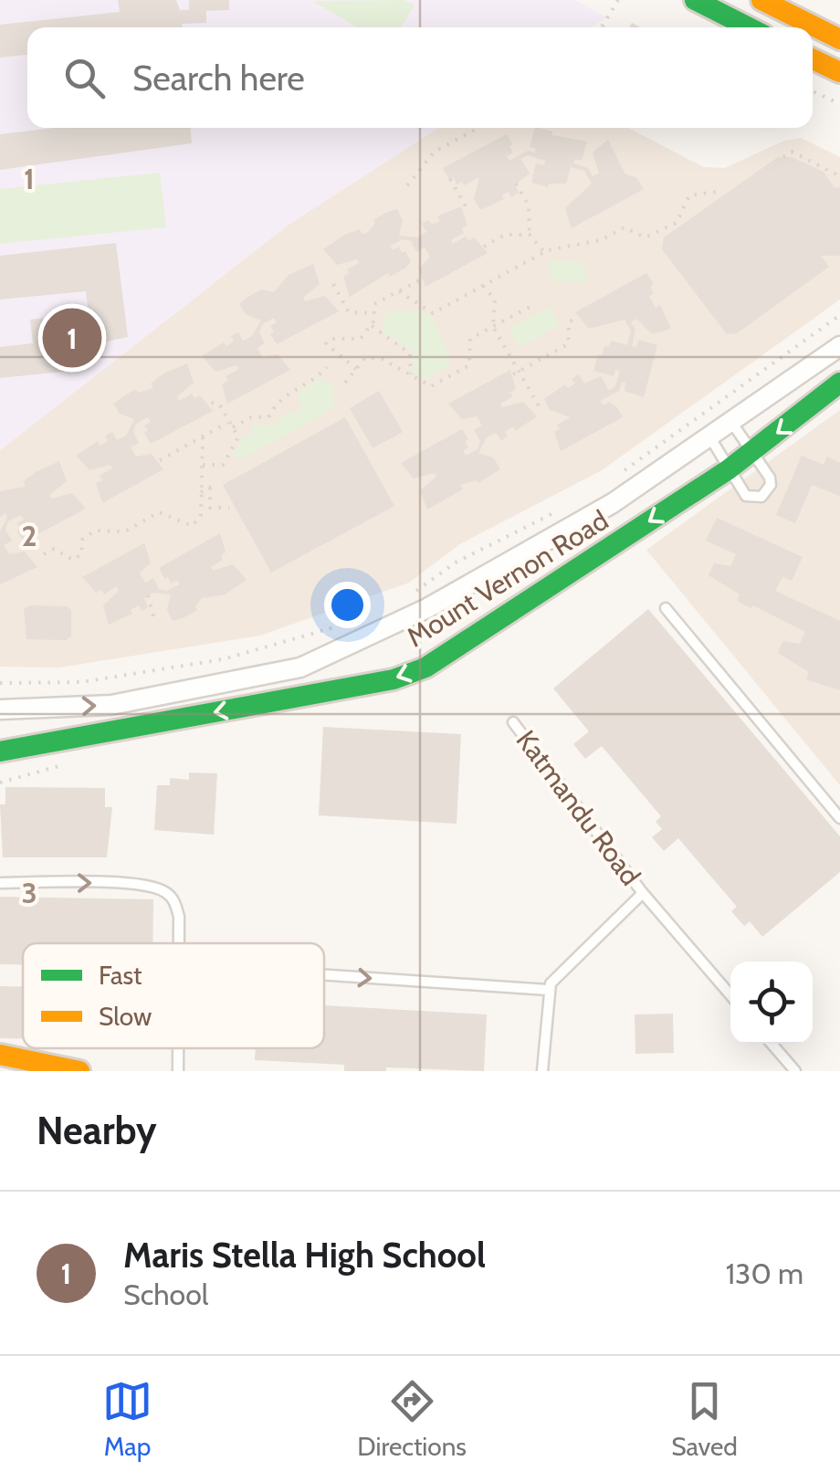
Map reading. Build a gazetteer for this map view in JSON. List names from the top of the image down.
{
  "streets": {
    "main road": ["Mount Vernon Road"],
    "lane": ["Katmandu Road"]
  },
  "legend": ["Fast", "Slow"],
  "page": {
    "search": "Search here",
    "pins": "1",
    "heading": "Nearby",
    "list": [
      {
        "mark": "1",
        "name": "Maris Stella High School",
        "note": "School",
        "value": "130 m"
      }
    ],
    "nav": ["Map", "Directions", "Saved"]
  },
  "grid": {
    "rows": ["1", "2", "3"]
  }
}
